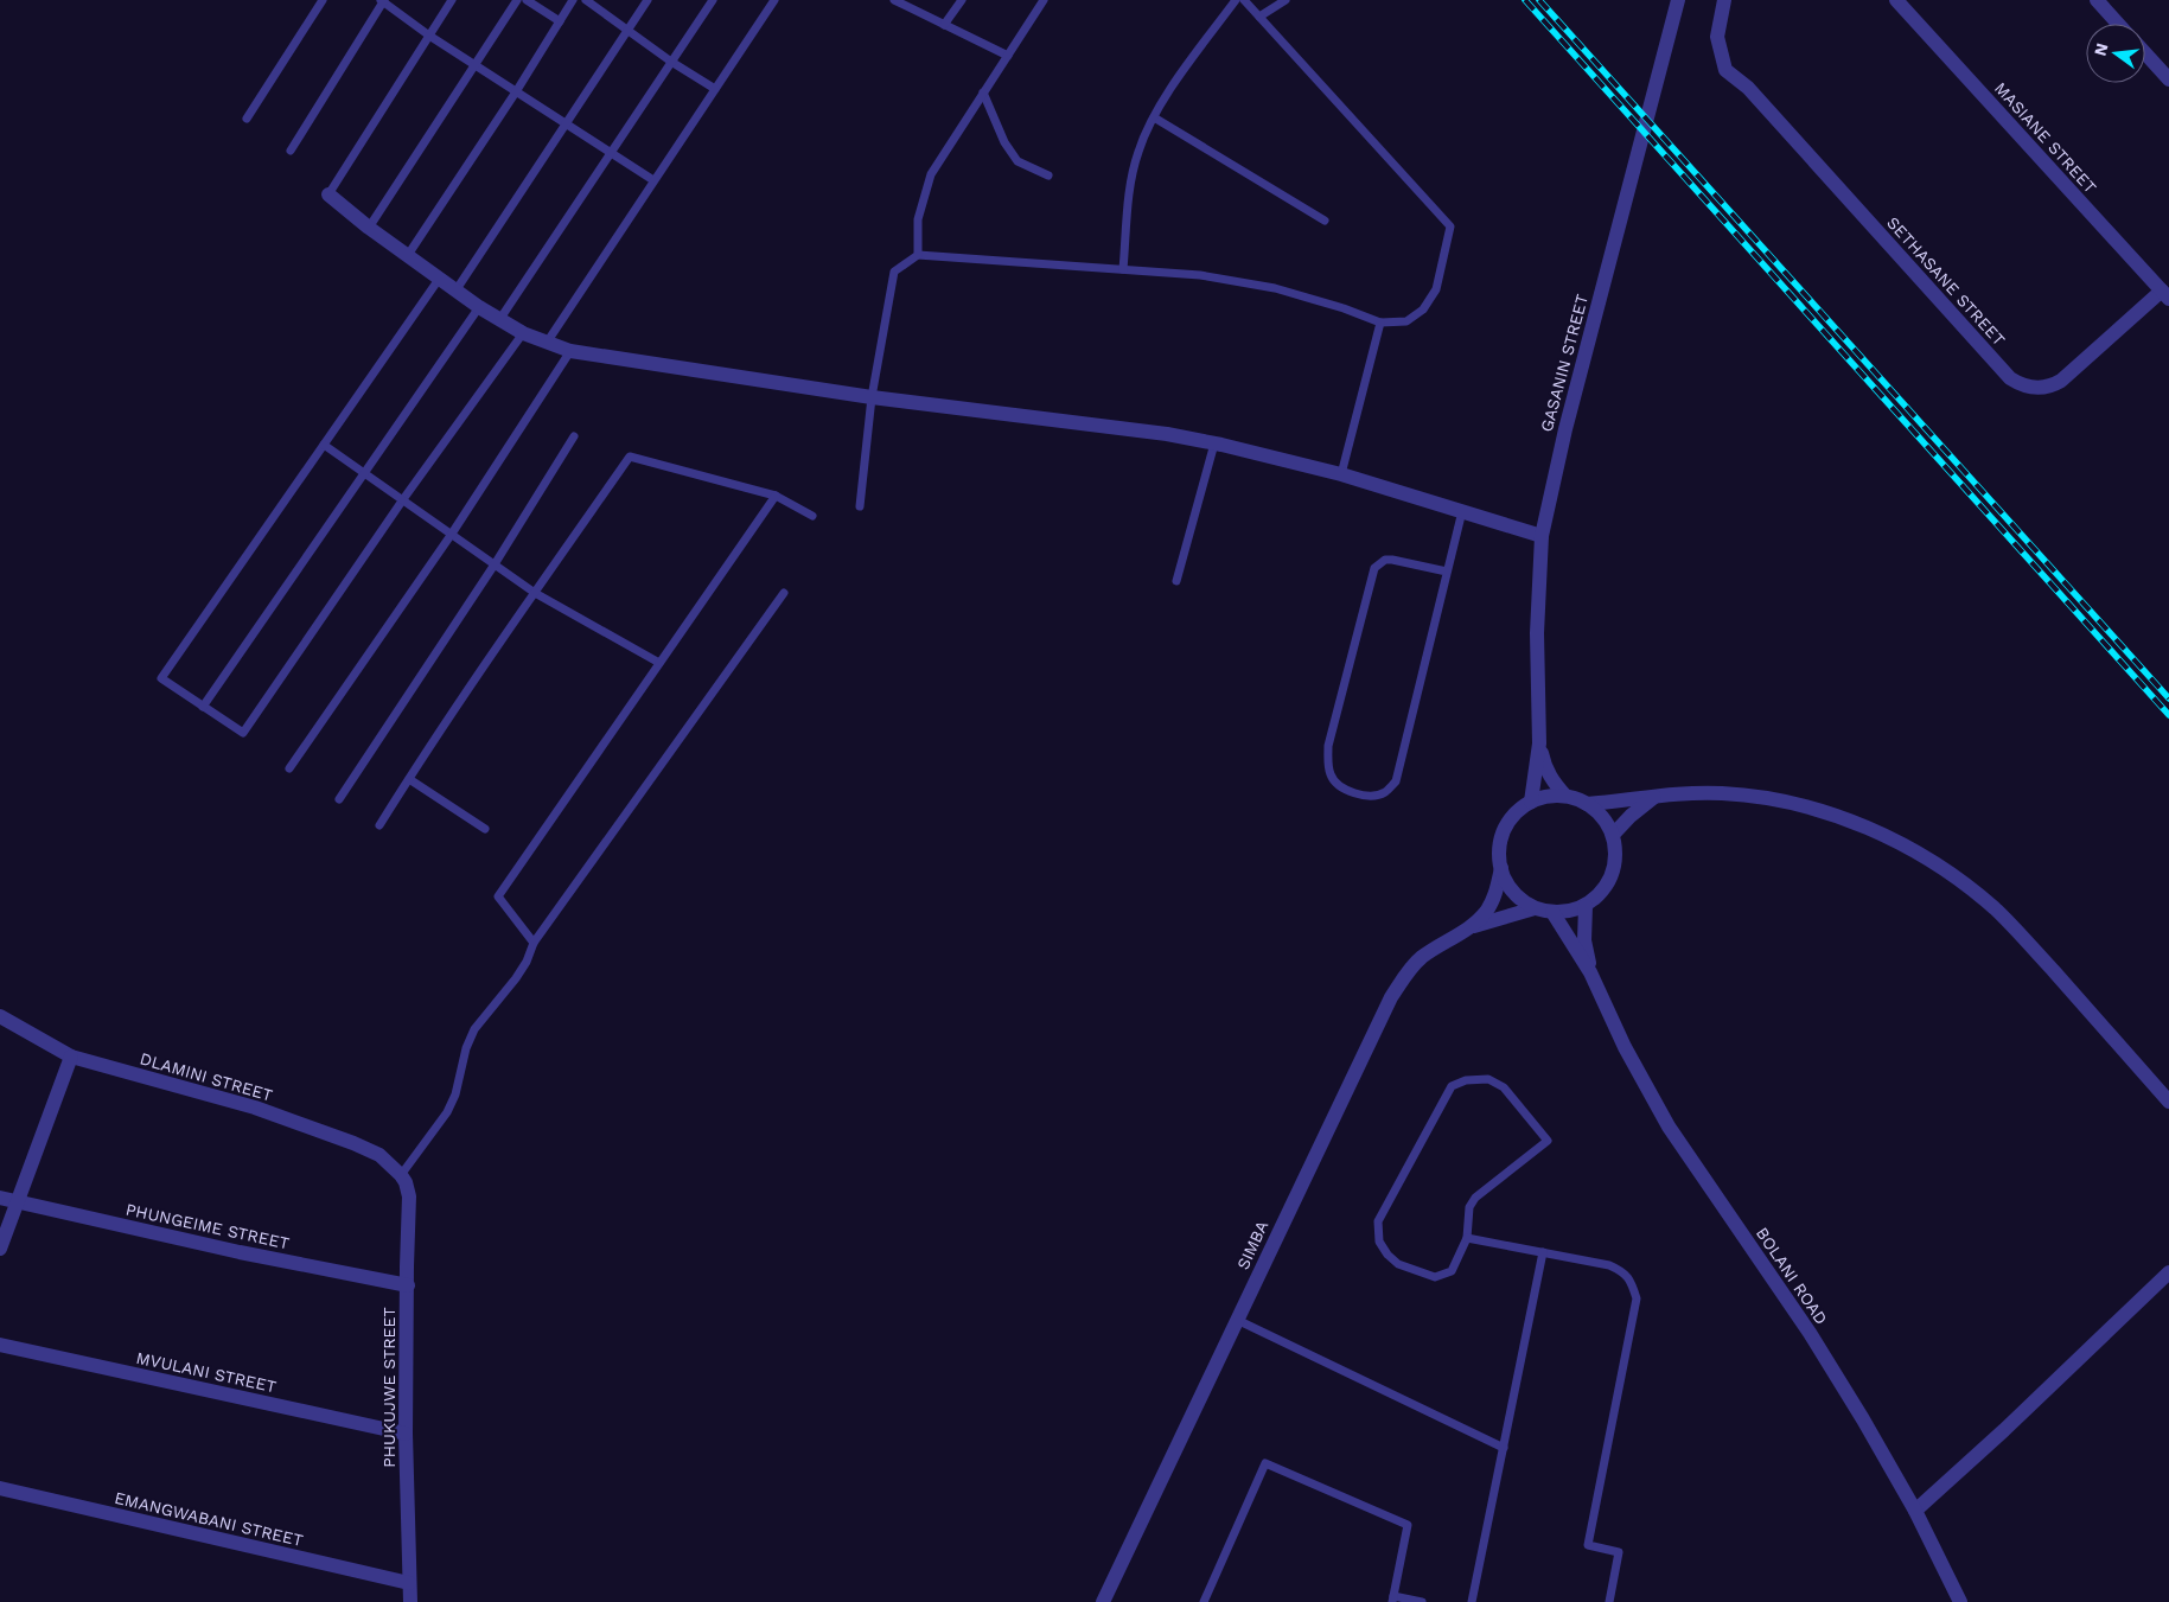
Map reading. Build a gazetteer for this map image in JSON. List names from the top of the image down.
{
  "streets": {
    "street": [
      "MASIANE STREET",
      "SETHASANE STREET",
      "GASANIN STREET",
      "DLAMINI STREET",
      "PHUNGEIME STREET",
      "SIMBA",
      "BOLANI ROAD",
      "MVULANI STREET",
      "PHUKUJWE STREET",
      "EMANGWABANI STREET"
    ]
  },
  "crossings": [
    ["MASIANE STREET", "SETHASANE STREET"],
    ["GASANIN STREET", "BOLANI ROAD"],
    ["DLAMINI STREET", "PHUKUJWE STREET"],
    ["PHUNGEIME STREET", "PHUKUJWE STREET"],
    ["MVULANI STREET", "PHUKUJWE STREET"],
    ["PHUKUJWE STREET", "EMANGWABANI STREET"]
  ],
  "north": "left"
}
